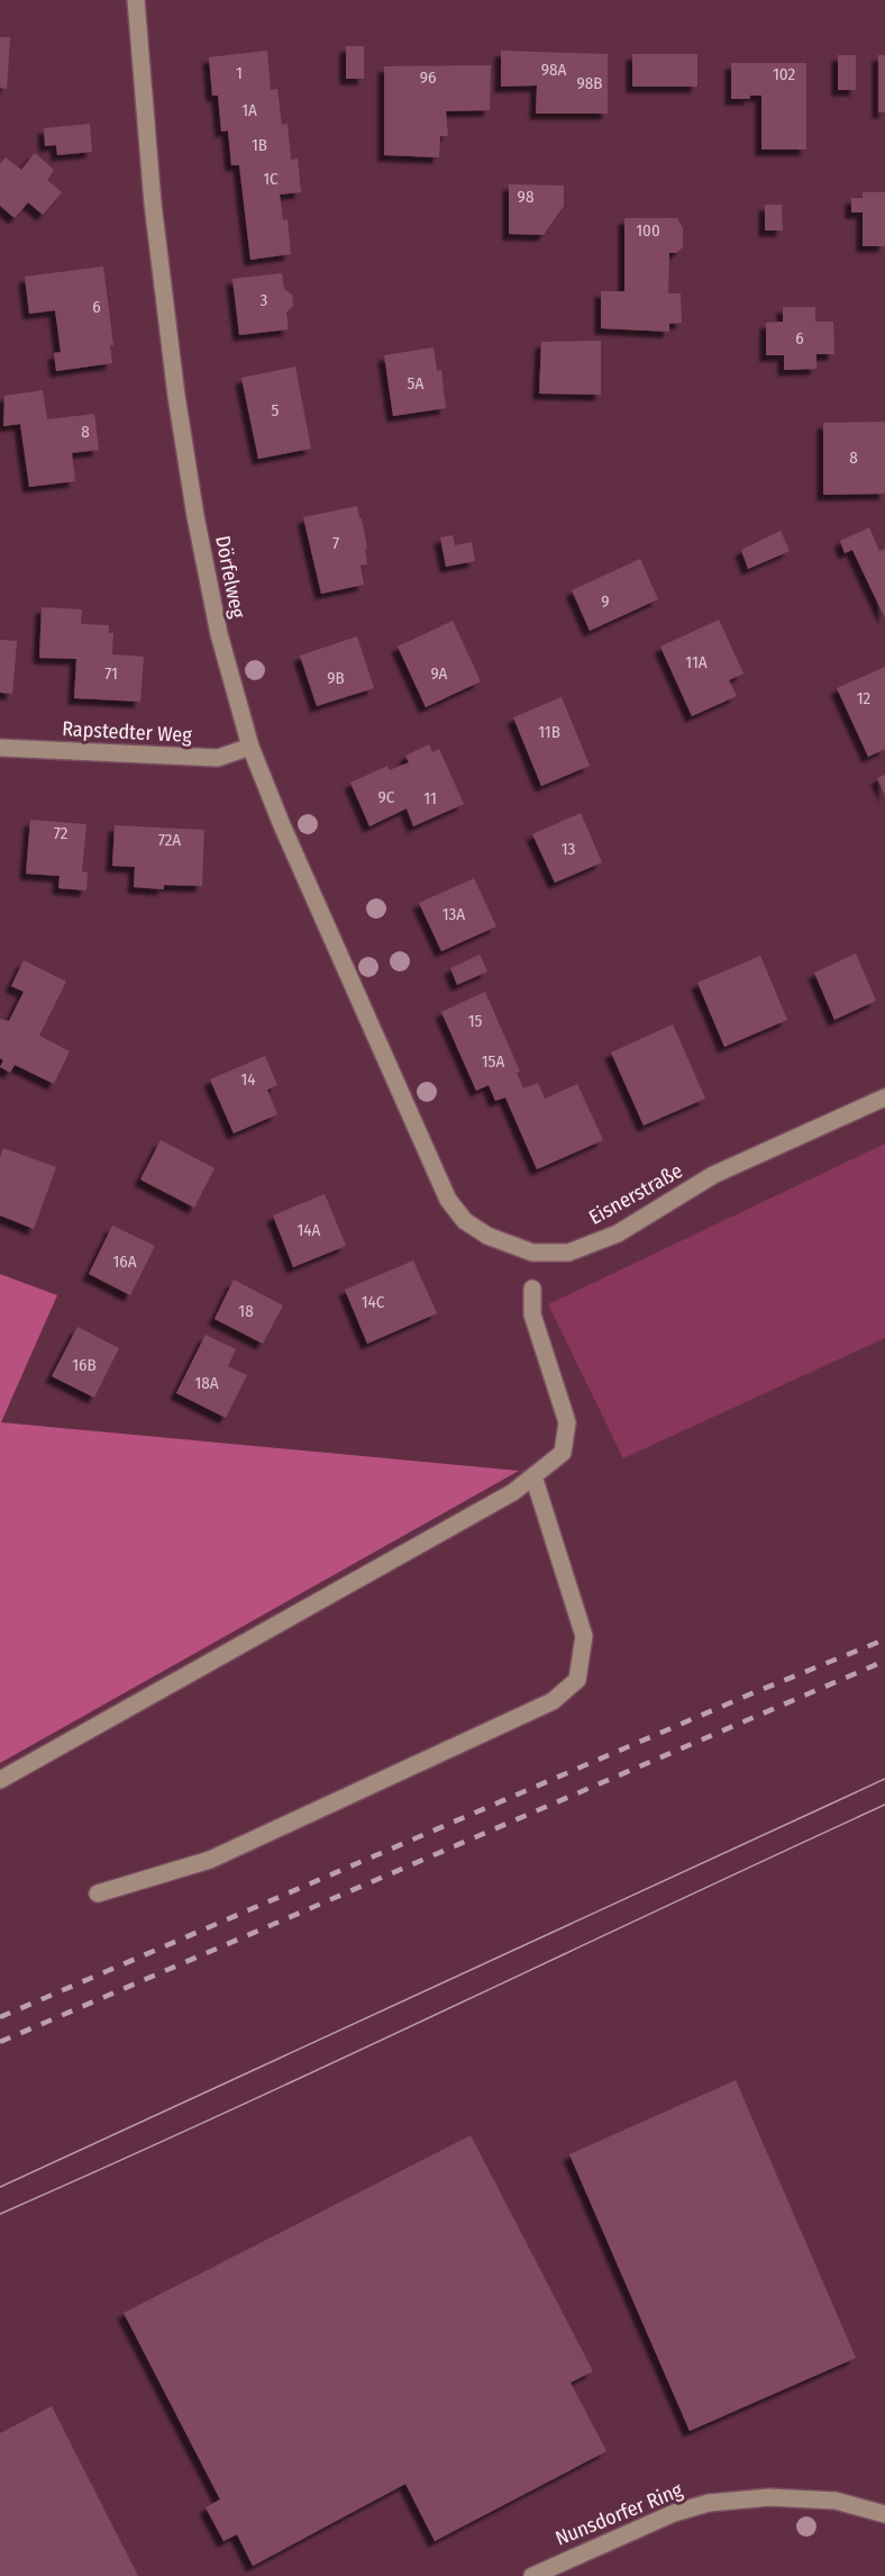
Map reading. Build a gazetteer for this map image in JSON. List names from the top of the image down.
{
  "streets": {
    "street": [
      "Dörfelweg",
      "Rapstedter Weg",
      "Eisnerstraße",
      "Nunsdorfer Ring"
    ]
  },
  "crossings": [
    ["Dörfelweg", "Rapstedter Weg"],
    ["Dörfelweg", "Eisnerstraße"]
  ],
  "house_numbers": [
    "98A",
    "1",
    "102",
    "96",
    "98B",
    "1A",
    "1B",
    "1C",
    "98",
    "100",
    "3",
    "6",
    "6",
    "5A",
    "5",
    "8",
    "8",
    "7",
    "9",
    "11A",
    "71",
    "9A",
    "9B",
    "12",
    "11B",
    "9C",
    "11",
    "72",
    "72A",
    "13",
    "13A",
    "15",
    "15A",
    "14",
    "14A",
    "16A",
    "14C",
    "18",
    "16B",
    "18A"
  ]
}
